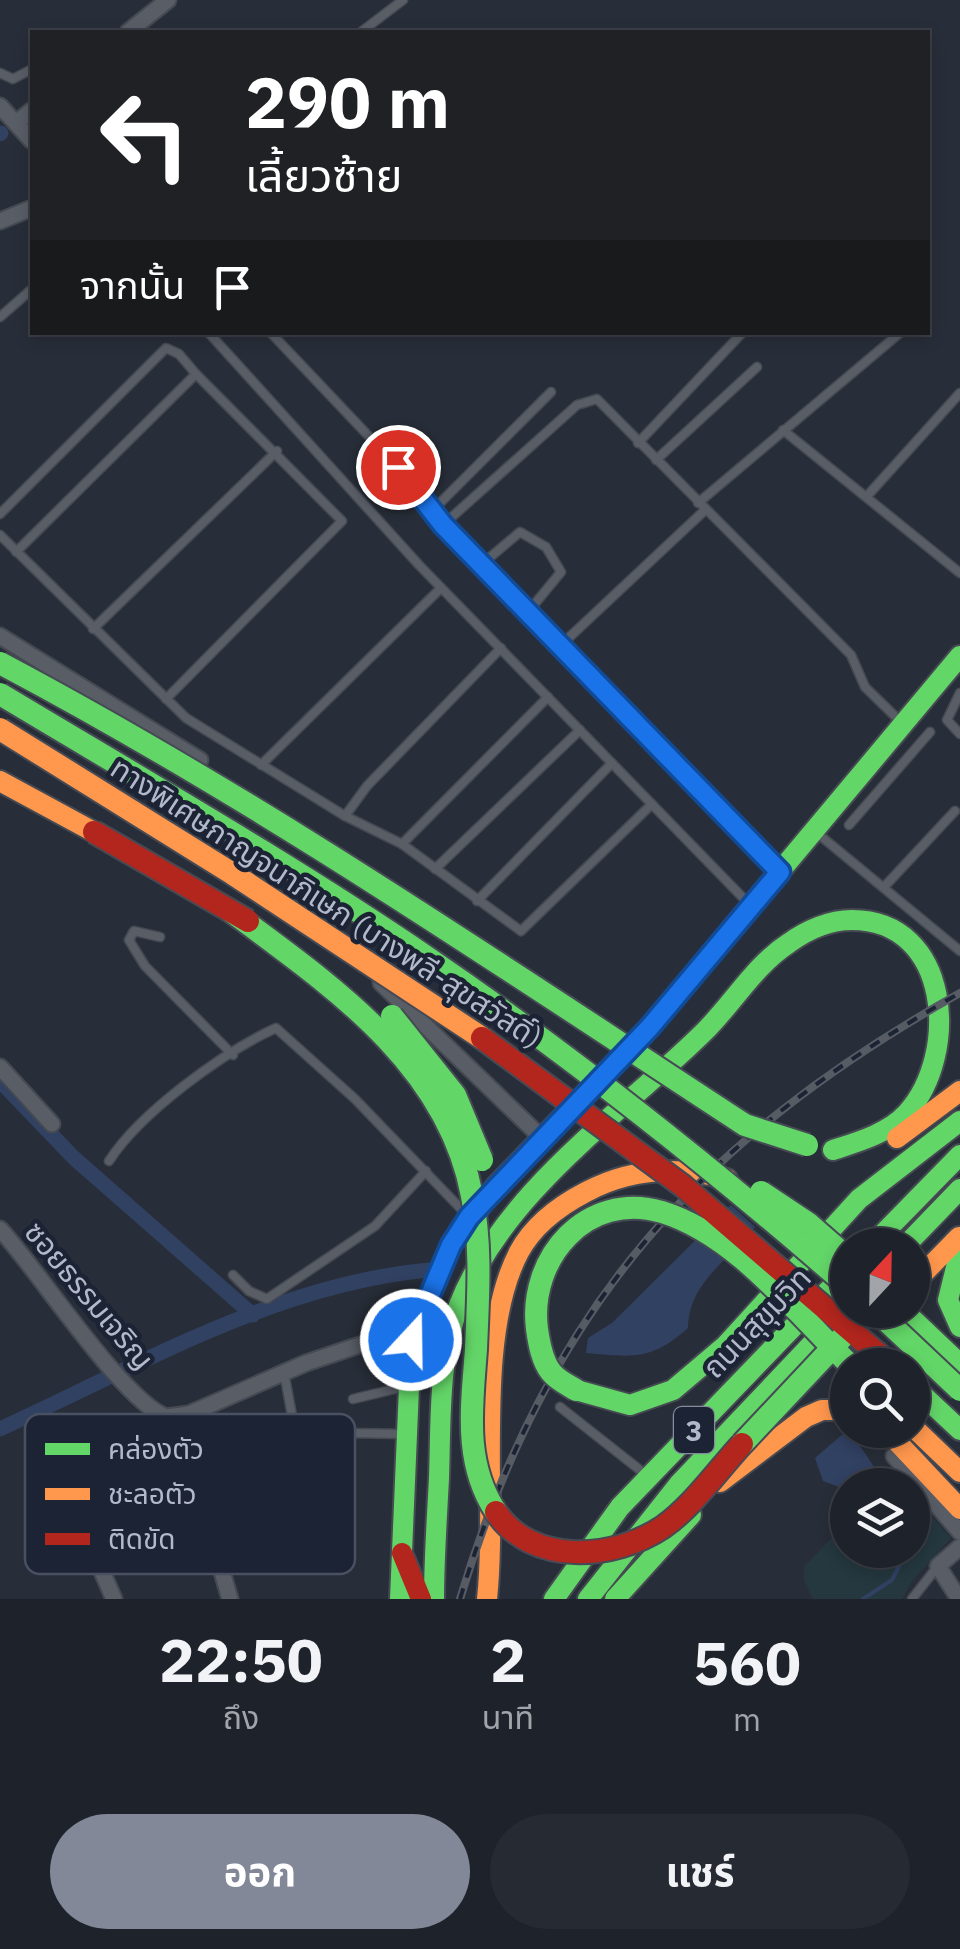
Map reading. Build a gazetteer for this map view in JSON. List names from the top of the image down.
{
  "streets": {
    "main road": ["ทางพิเศษกาญจนาภิเษก (บางพลี-สุขสวัสดิ์)", "ถนนสุขุมวิท", "3"],
    "street": ["ซอยธรรมเจริญ"]
  },
  "legend": ["คล่องตัว", "ชะลอตัว", "ติดขัด"],
  "north": "top",
  "page": {
    "turn": ["290 m", "เลี้ยวซ้าย"],
    "then": "จากนั้น",
    "eta": [
      "22:50",
      "ถึง",
      "2",
      "นาที",
      "560",
      "m"
    ],
    "buttons": ["ออก", "แชร์"]
  }
}
